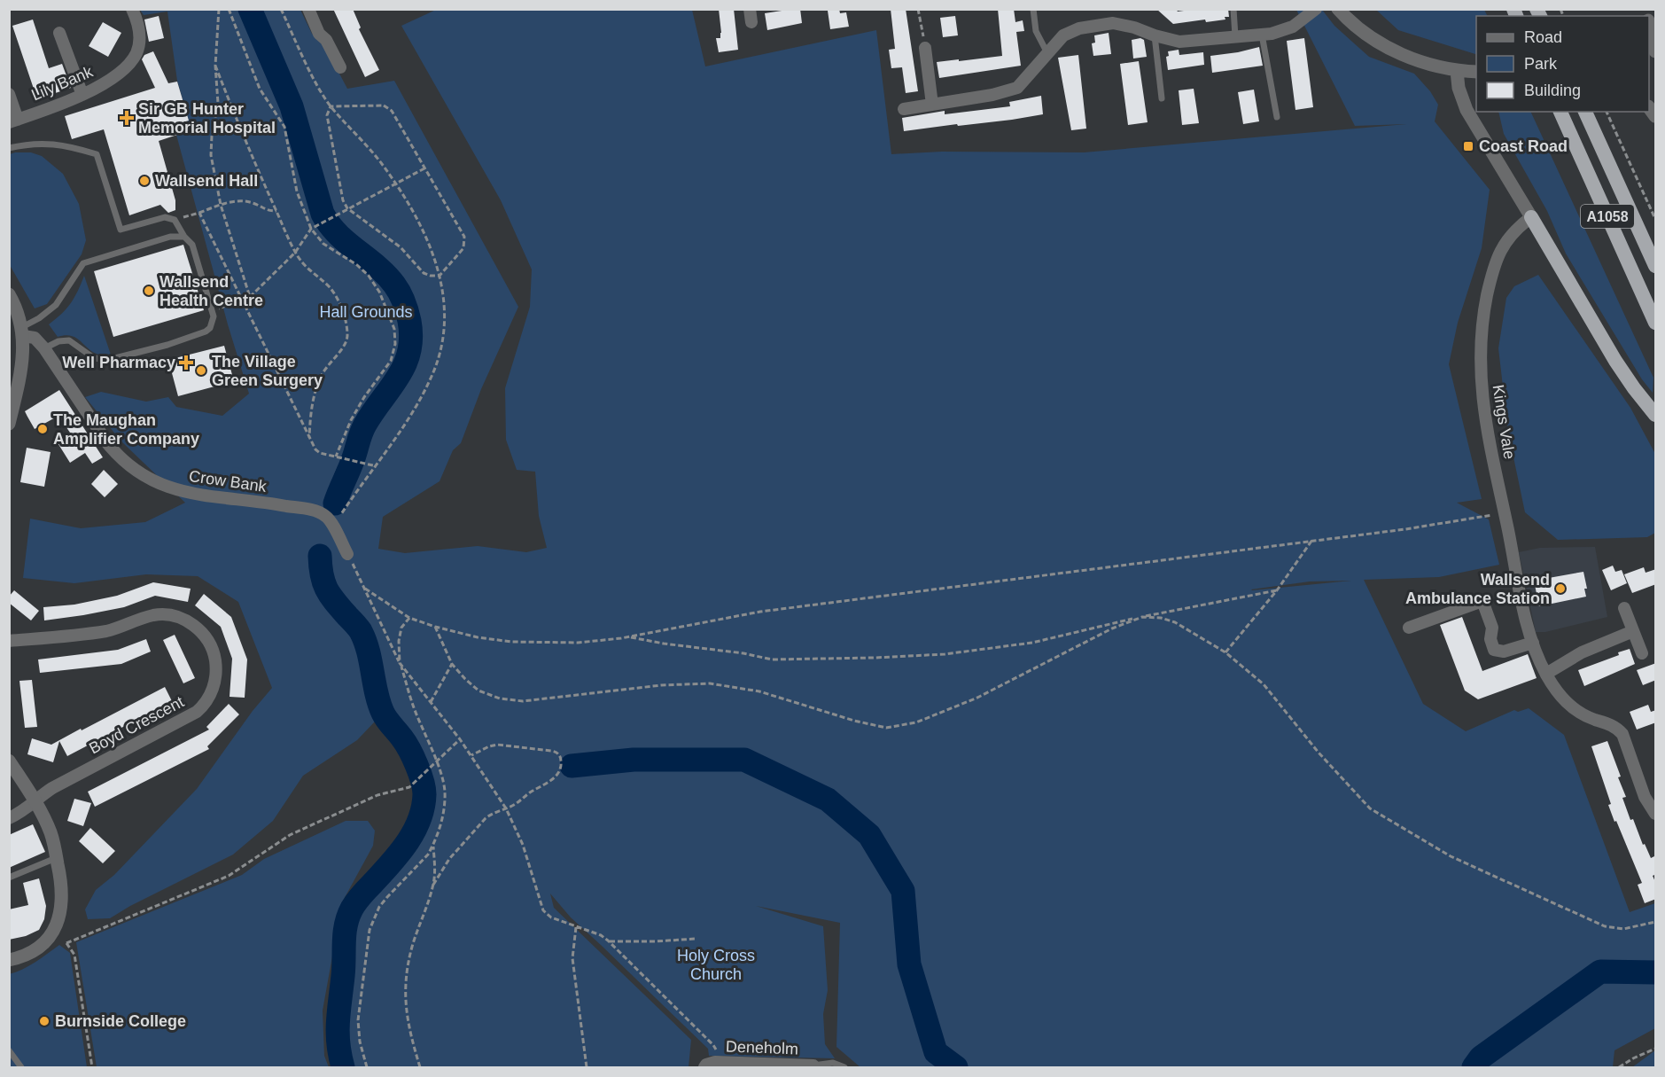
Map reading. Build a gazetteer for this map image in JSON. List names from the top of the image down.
{
  "streets": {
    "highway": ["A1058"],
    "street": [
      "Lily Bank",
      "Kings Vale",
      "Crow Bank",
      "Boyd Crescent",
      "Deneholm"
    ]
  },
  "parks": ["Hall Grounds", "Holy Cross Church"],
  "places": {
    "health": ["Sir GB Hunter Memorial Hospital", "Well Pharmacy"],
    "transit": ["Coast Road"],
    "other": [
      "Wallsend Hall",
      "Wallsend Health Centre",
      "The Village Green Surgery",
      "The Maughan Amplifier Company",
      "Wallsend Ambulance Station",
      "Burnside College"
    ]
  },
  "legend": ["Road", "Park", "Building"]
}
